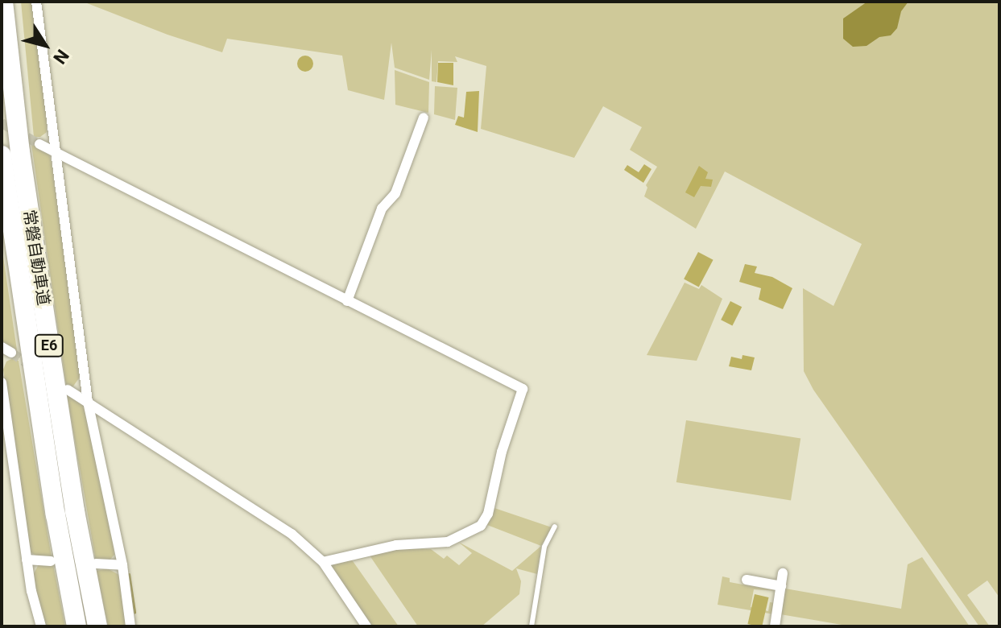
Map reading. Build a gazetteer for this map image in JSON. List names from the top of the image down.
{
  "streets": {
    "highway": ["常磐自動車道", "E6"]
  },
  "north": "bottom right"
}
